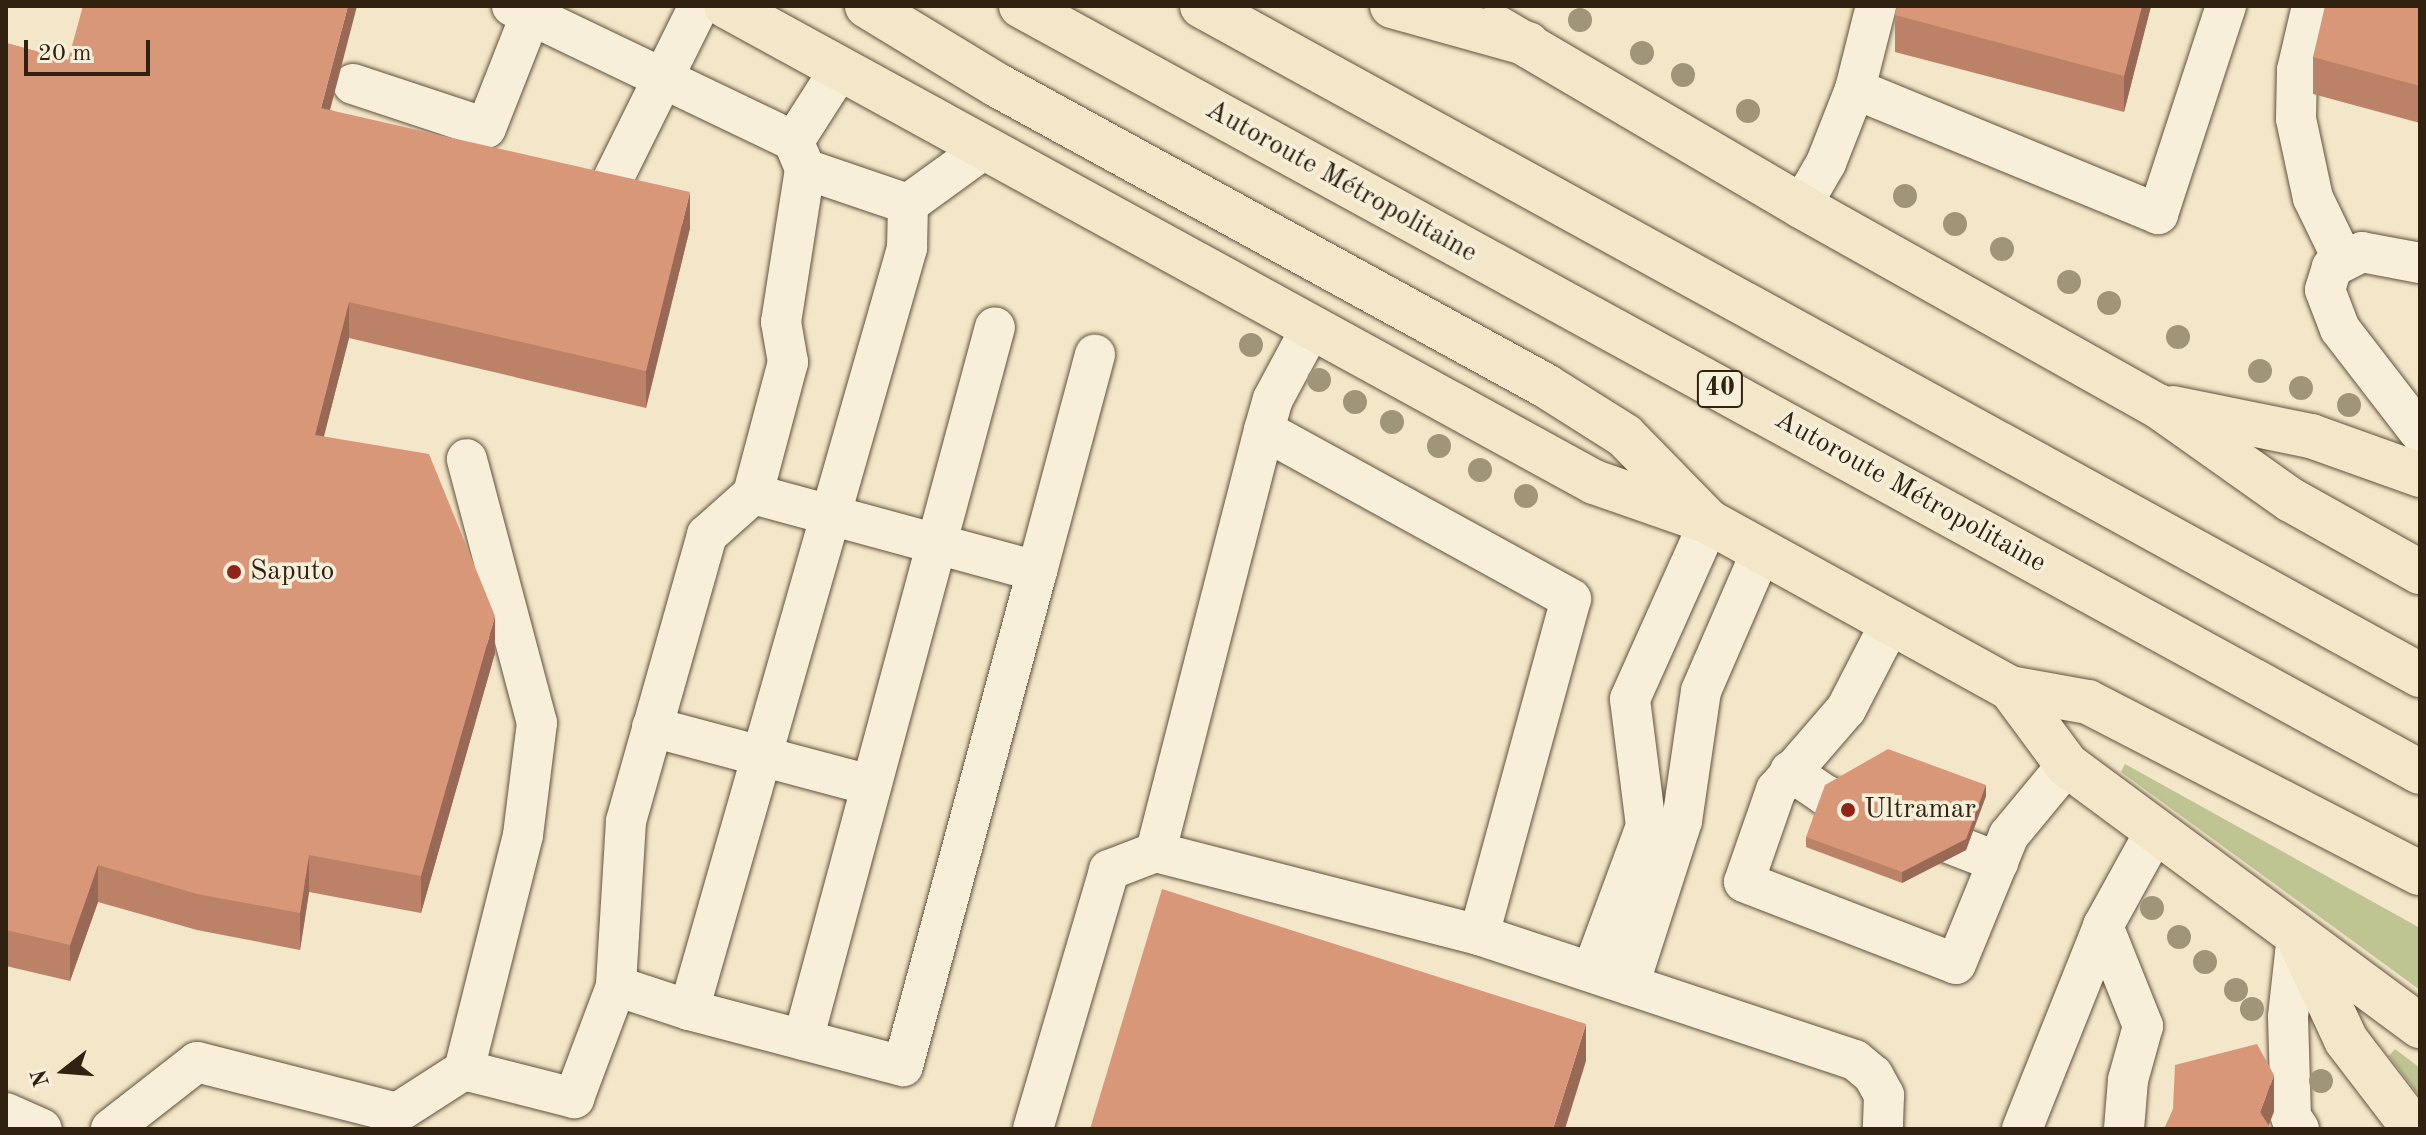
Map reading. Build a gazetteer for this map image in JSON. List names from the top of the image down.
{
  "streets": {
    "main road": ["Autoroute Métropolitaine", "40"]
  },
  "places": ["Saputo", "Ultramar"],
  "scale_bar": "20 m",
  "north": "left"
}
